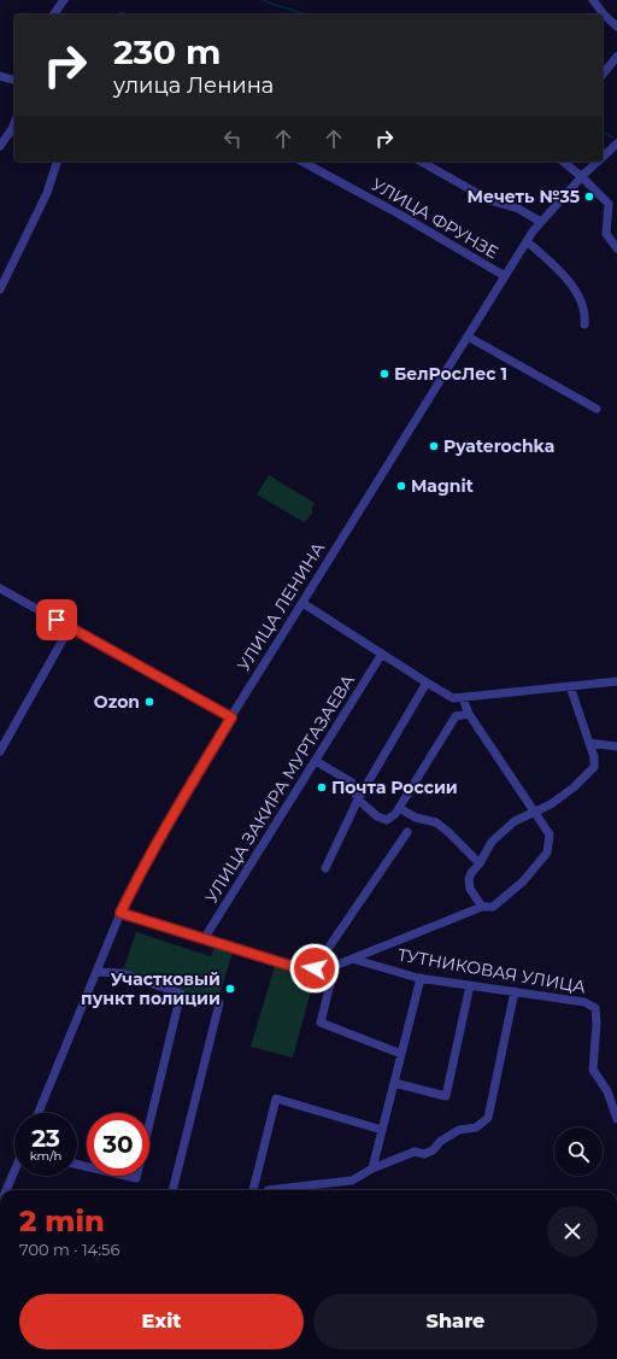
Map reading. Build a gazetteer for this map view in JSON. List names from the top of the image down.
{
  "streets": {
    "street": [
      "УЛИЦА ФРУНЗЕ",
      "УЛИЦА ЛЕНИНА",
      "УЛИЦА ЗАКИРА МУРТАЗАЕВА",
      "ТУТНИКОВАЯ УЛИЦА"
    ]
  },
  "crossings": [
    ["УЛИЦА ФРУНЗЕ", "УЛИЦА ЛЕНИНА"]
  ],
  "places": [
    "Мечеть №35",
    "БелРосЛес 1",
    "Pyaterochka",
    "Magnit",
    "Ozon",
    "Почта России",
    "Участковый пункт полиции"
  ],
  "page": {
    "turn": ["230 m", "улица Ленина"],
    "speed": "23 km/h",
    "limit": "30",
    "heading": ["2 min", "700 m · 14:56"],
    "buttons": ["Exit", "Share"]
  }
}
